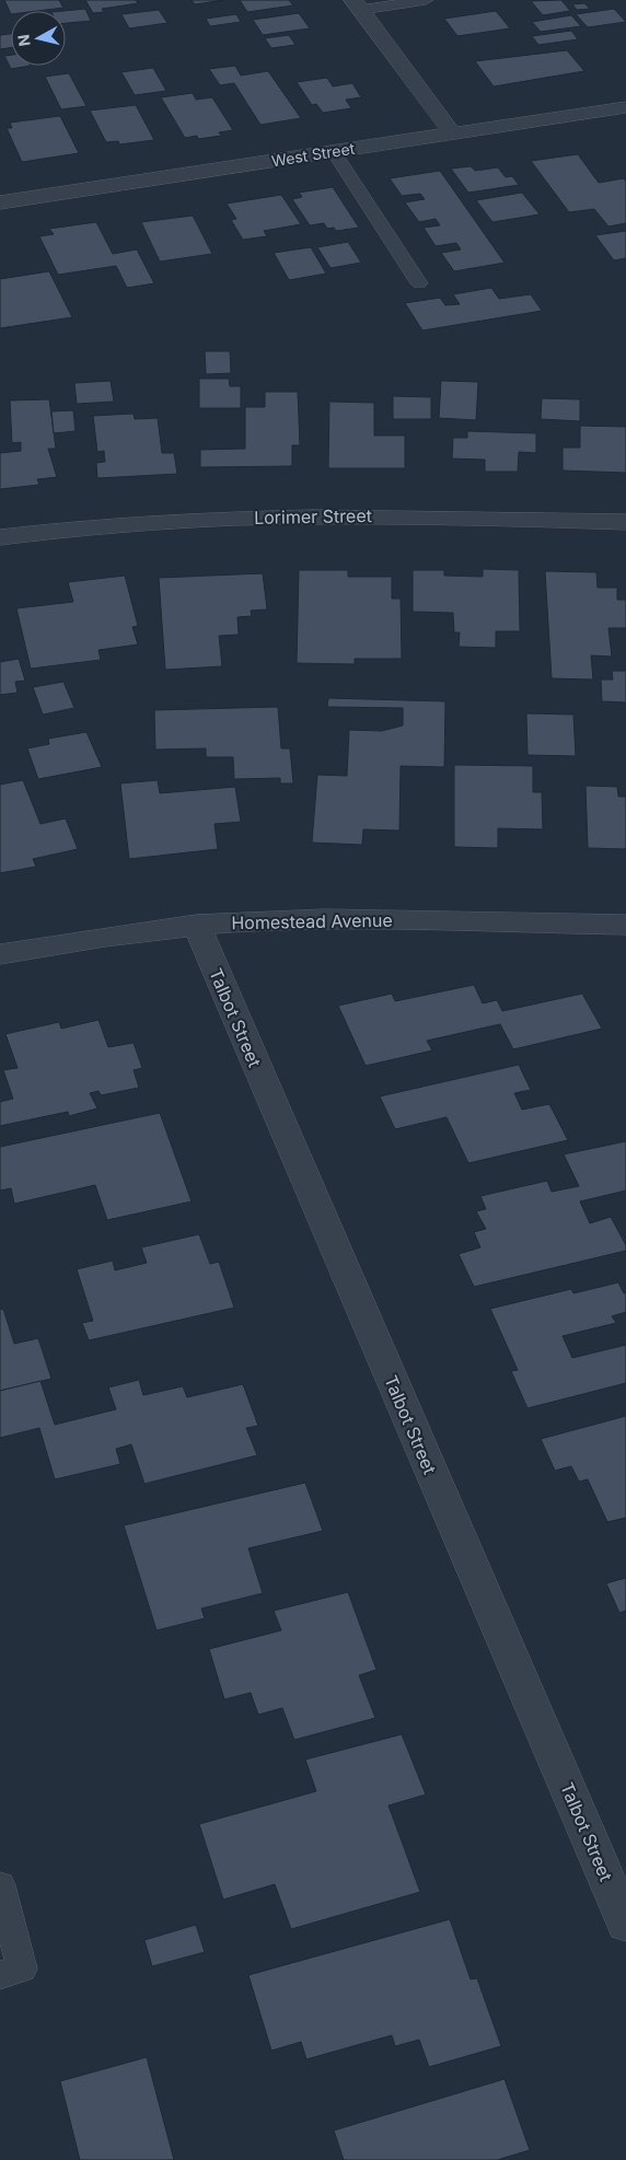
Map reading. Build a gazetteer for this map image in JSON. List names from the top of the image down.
{
  "streets": {
    "street": [
      "West Street",
      "Lorimer Street",
      "Homestead Avenue",
      "Talbot Street"
    ]
  },
  "crossings": [
    ["Homestead Avenue", "Talbot Street"]
  ],
  "north": "left"
}
